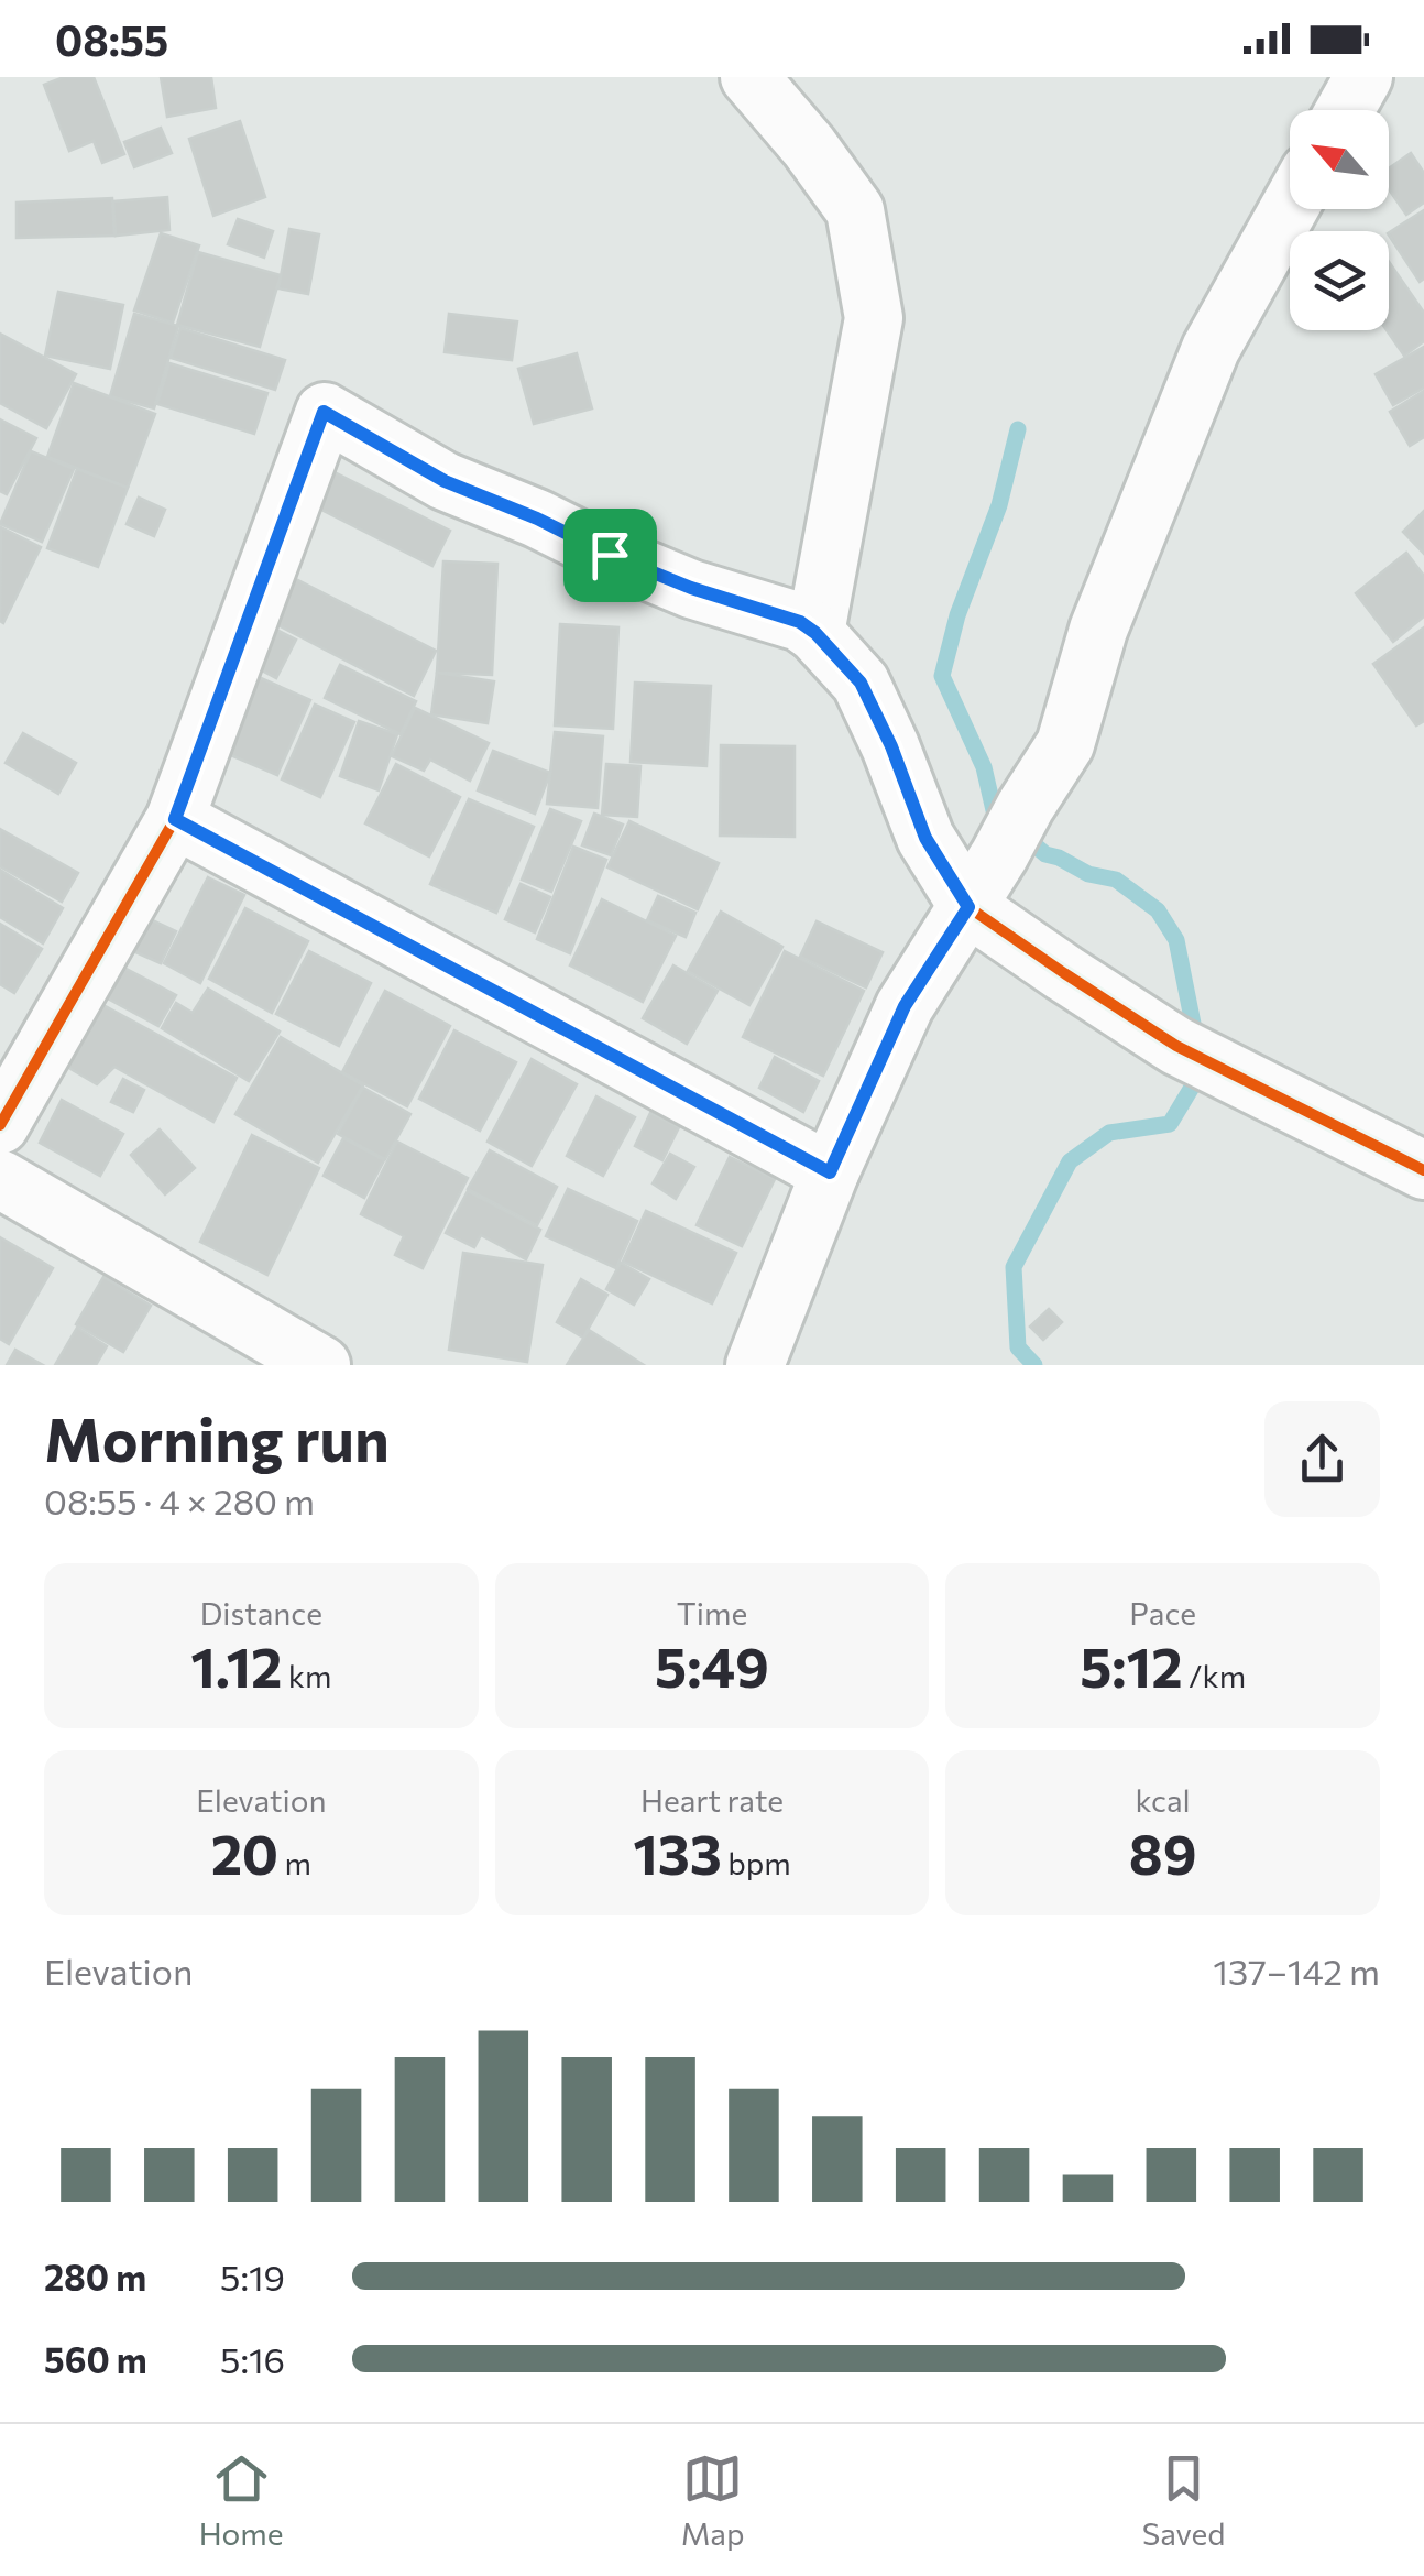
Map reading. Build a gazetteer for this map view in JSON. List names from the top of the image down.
{
  "north": "top left",
  "page": {
    "status": "08:55",
    "heading": ["Morning run", "08:55 · 4 × 280 m"],
    "stats": [
      ["Distance", "1.12 km"],
      ["Time", "5:49"],
      ["Pace", "5:12 /km"],
      ["Elevation", "20 m"],
      ["Heart rate", "133 bpm"],
      ["kcal", "89"]
    ],
    "chart": ["Elevation", "137–142 m"],
    "list": [
      {
        "name": "280 m",
        "note": "5:19"
      },
      {
        "name": "560 m",
        "note": "5:16"
      }
    ],
    "tabs": ["Home", "Map", "Saved"]
  }
}
